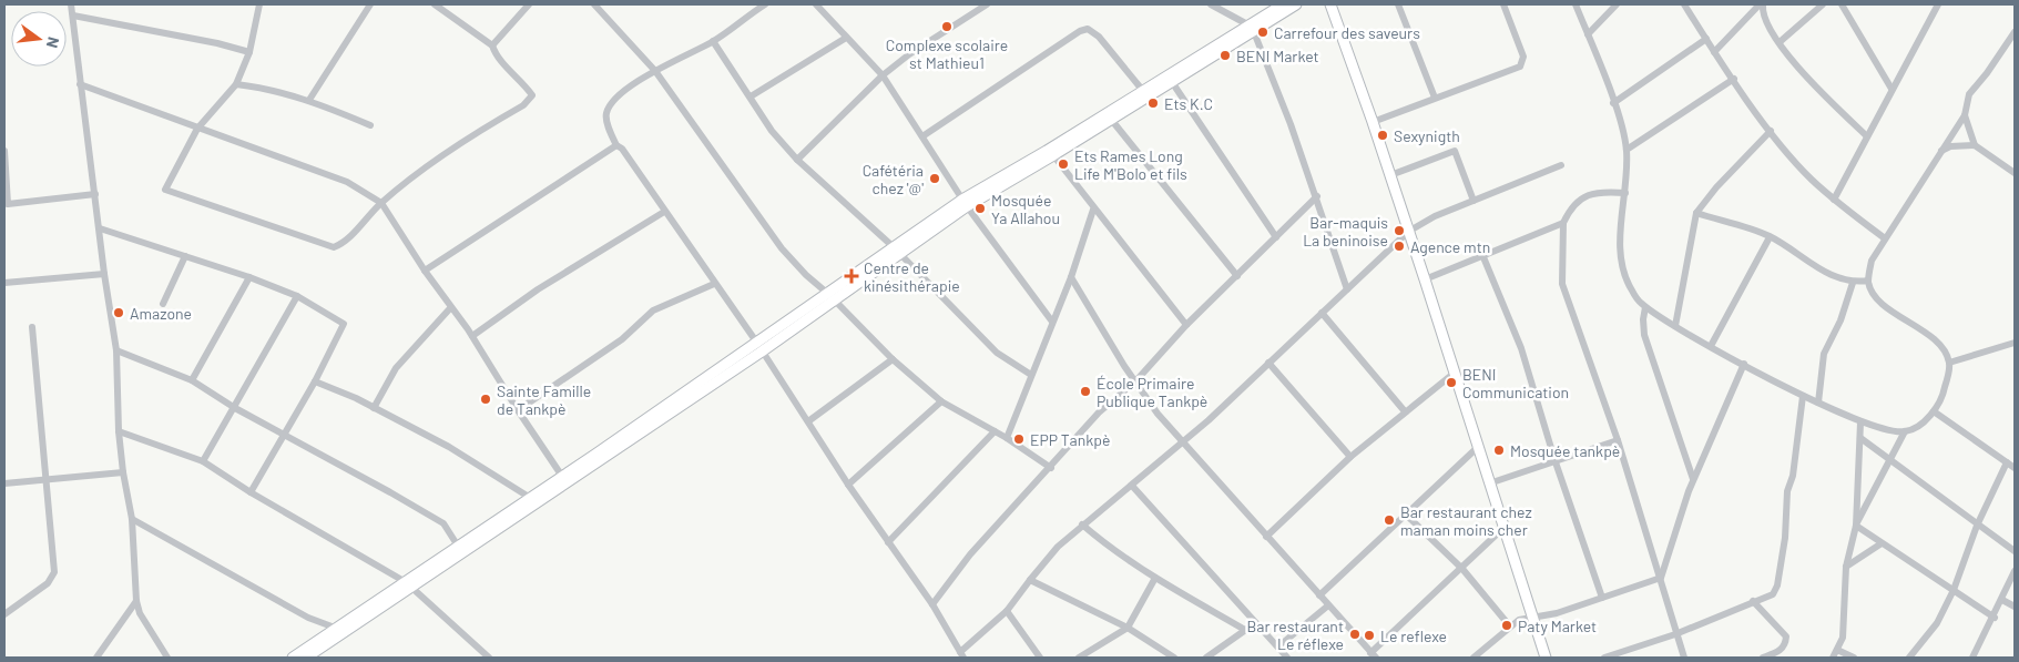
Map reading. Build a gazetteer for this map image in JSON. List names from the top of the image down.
{
  "places": {
    "other": [
      "Complexe scolaire st Mathieu1",
      "Carrefour des saveurs",
      "BENI Market",
      "Ets K.C",
      "Sexynigth",
      "Ets Rames Long Life M'Bolo et fils",
      "Cafétéria chez '@'",
      "Mosquée Ya Allahou",
      "Bar-maquis La beninoise",
      "Agence mtn",
      "Amazone",
      "BENI Communication",
      "École Primaire Publique Tankpè",
      "Sainte Famille de Tankpè",
      "EPP Tankpè",
      "Mosquée tankpè",
      "Bar restaurant chez maman moins cher",
      "Paty Market",
      "Bar restaurant Le réflexe",
      "Le reflexe"
    ],
    "health": ["Centre de kinésithérapie"]
  },
  "north": "right"
}
